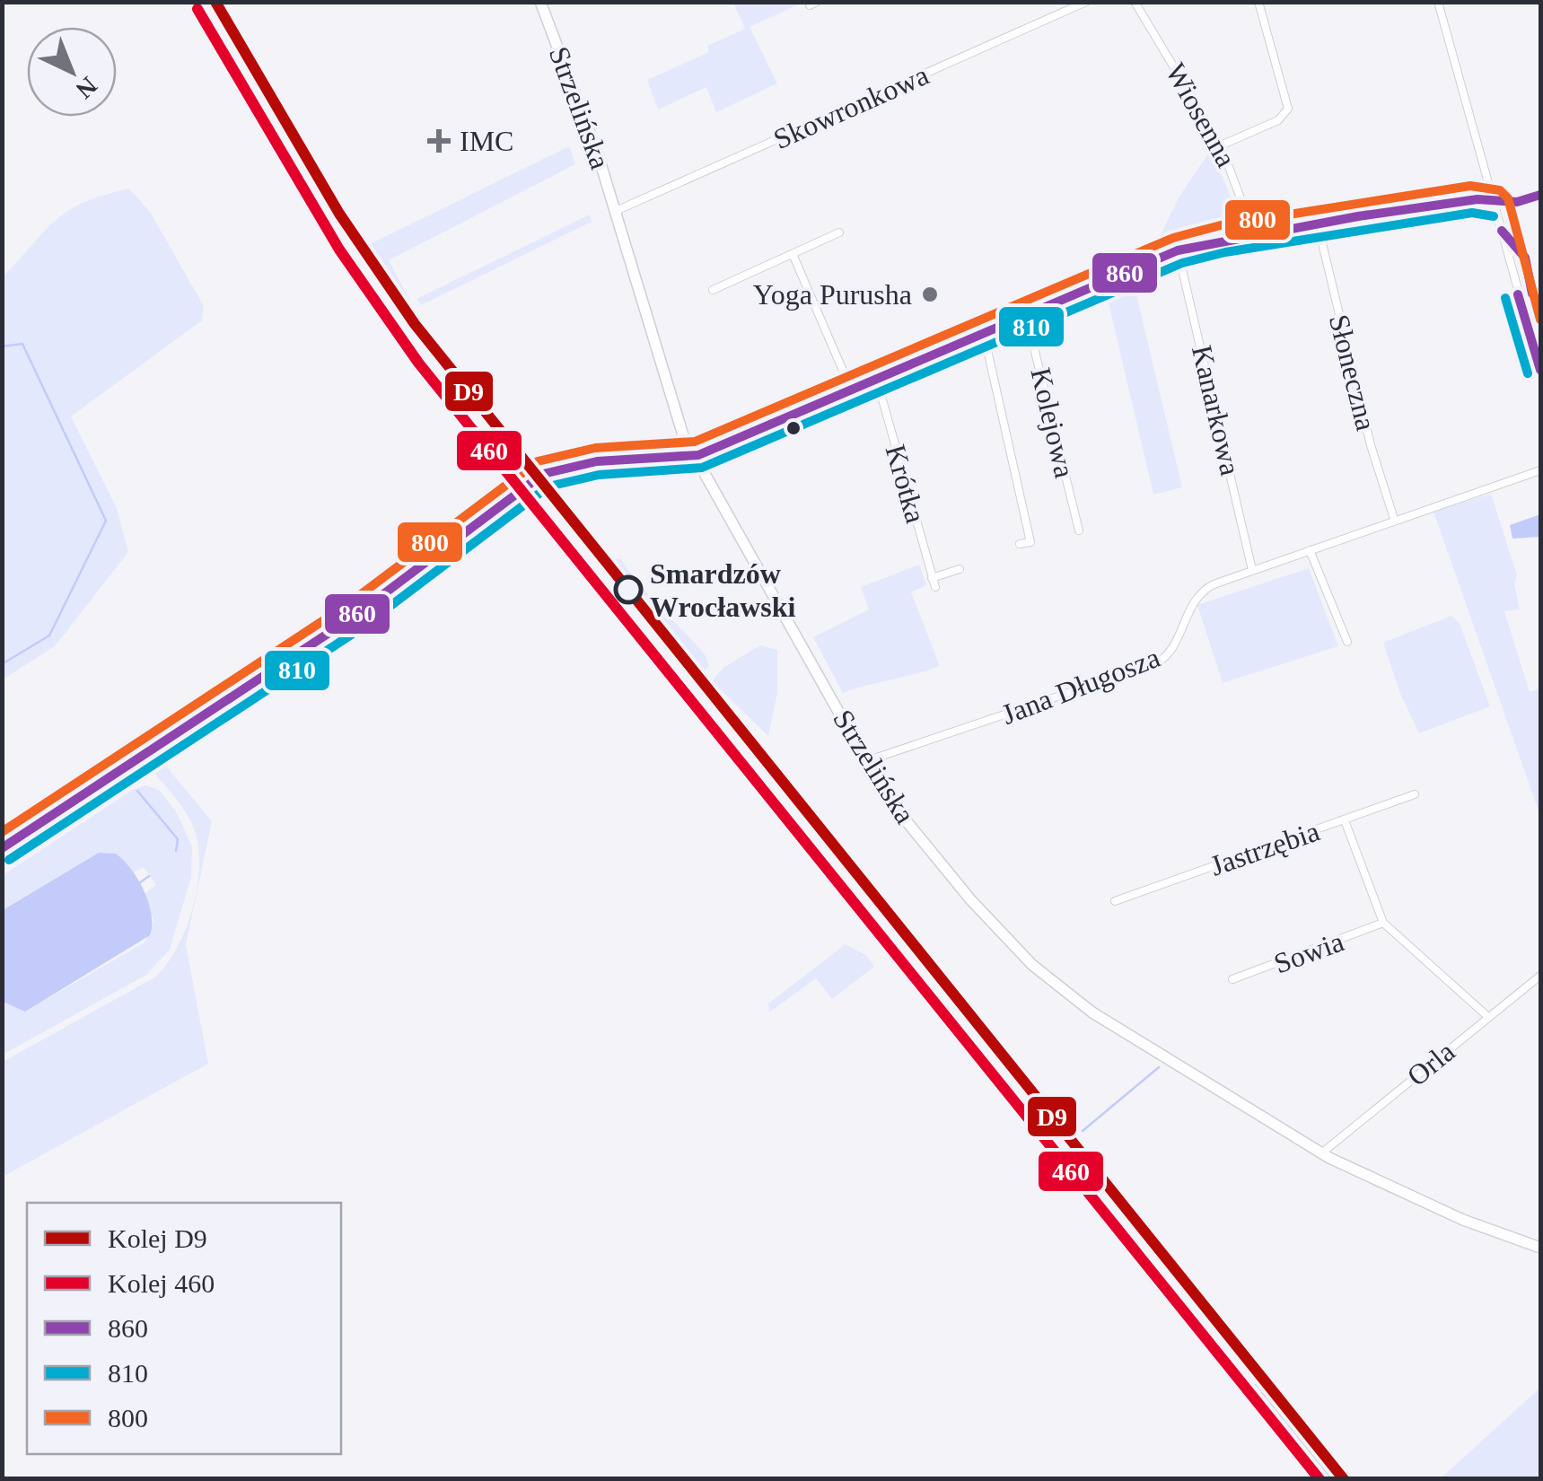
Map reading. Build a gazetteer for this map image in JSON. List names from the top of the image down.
{
  "streets": {
    "street": [
      "Skowronkowa",
      "Strzelińska",
      "Wiosenna",
      "Słoneczna",
      "Kanarkowa",
      "Kolejowa",
      "Krótka",
      "Jana Długosza",
      "Jastrzębia",
      "Sowia",
      "Orla"
    ]
  },
  "crossings": [
    ["Skowronkowa", "Strzelińska"],
    ["Strzelińska", "Jana Długosza"],
    ["Strzelińska", "Orla"],
    ["Słoneczna", "Jana Długosza"],
    ["Kanarkowa", "Jana Długosza"]
  ],
  "places": {
    "health": ["IMC"],
    "other": ["Yoga Purusha", "Smardzów Wrocławski"]
  },
  "lines": [
    "rail line D9",
    "rail line 460",
    "transit line 800",
    "transit line 860",
    "transit line 810"
  ],
  "legend": [
    "Kolej D9",
    "Kolej 460",
    "860",
    "810",
    "800"
  ],
  "north": "bottom right"
}
